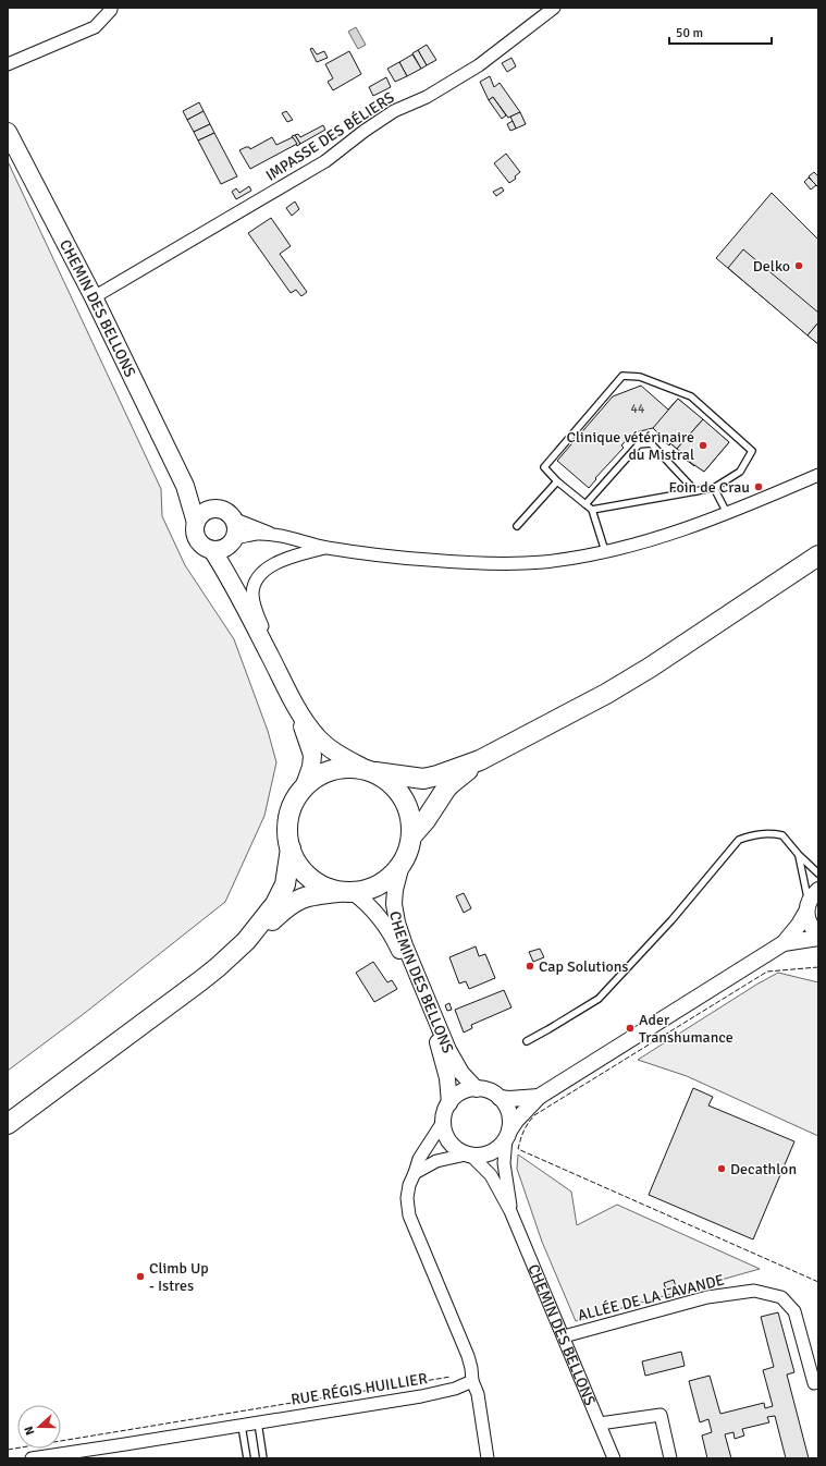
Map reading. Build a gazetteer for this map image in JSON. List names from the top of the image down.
{
  "streets": {
    "main road": ["CHEMIN DES BELLONS"],
    "street": ["IMPASSE DES BÉLIERS", "ALLÉE DE LA LAVANDE", "RUE RÉGIS HUILLIER"]
  },
  "crossings": [
    ["IMPASSE DES BÉLIERS", "CHEMIN DES BELLONS"],
    ["CHEMIN DES BELLONS", "ALLÉE DE LA LAVANDE"]
  ],
  "places": [
    "Delko",
    "Clinique vétérinaire du Mistral",
    "Foin de Crau",
    "Cap Solutions",
    "Ader Transhumance",
    "Decathlon",
    "Climb Up - Istres"
  ],
  "house_numbers": ["44"],
  "scale_bar": "50 m",
  "north": "left"
}
